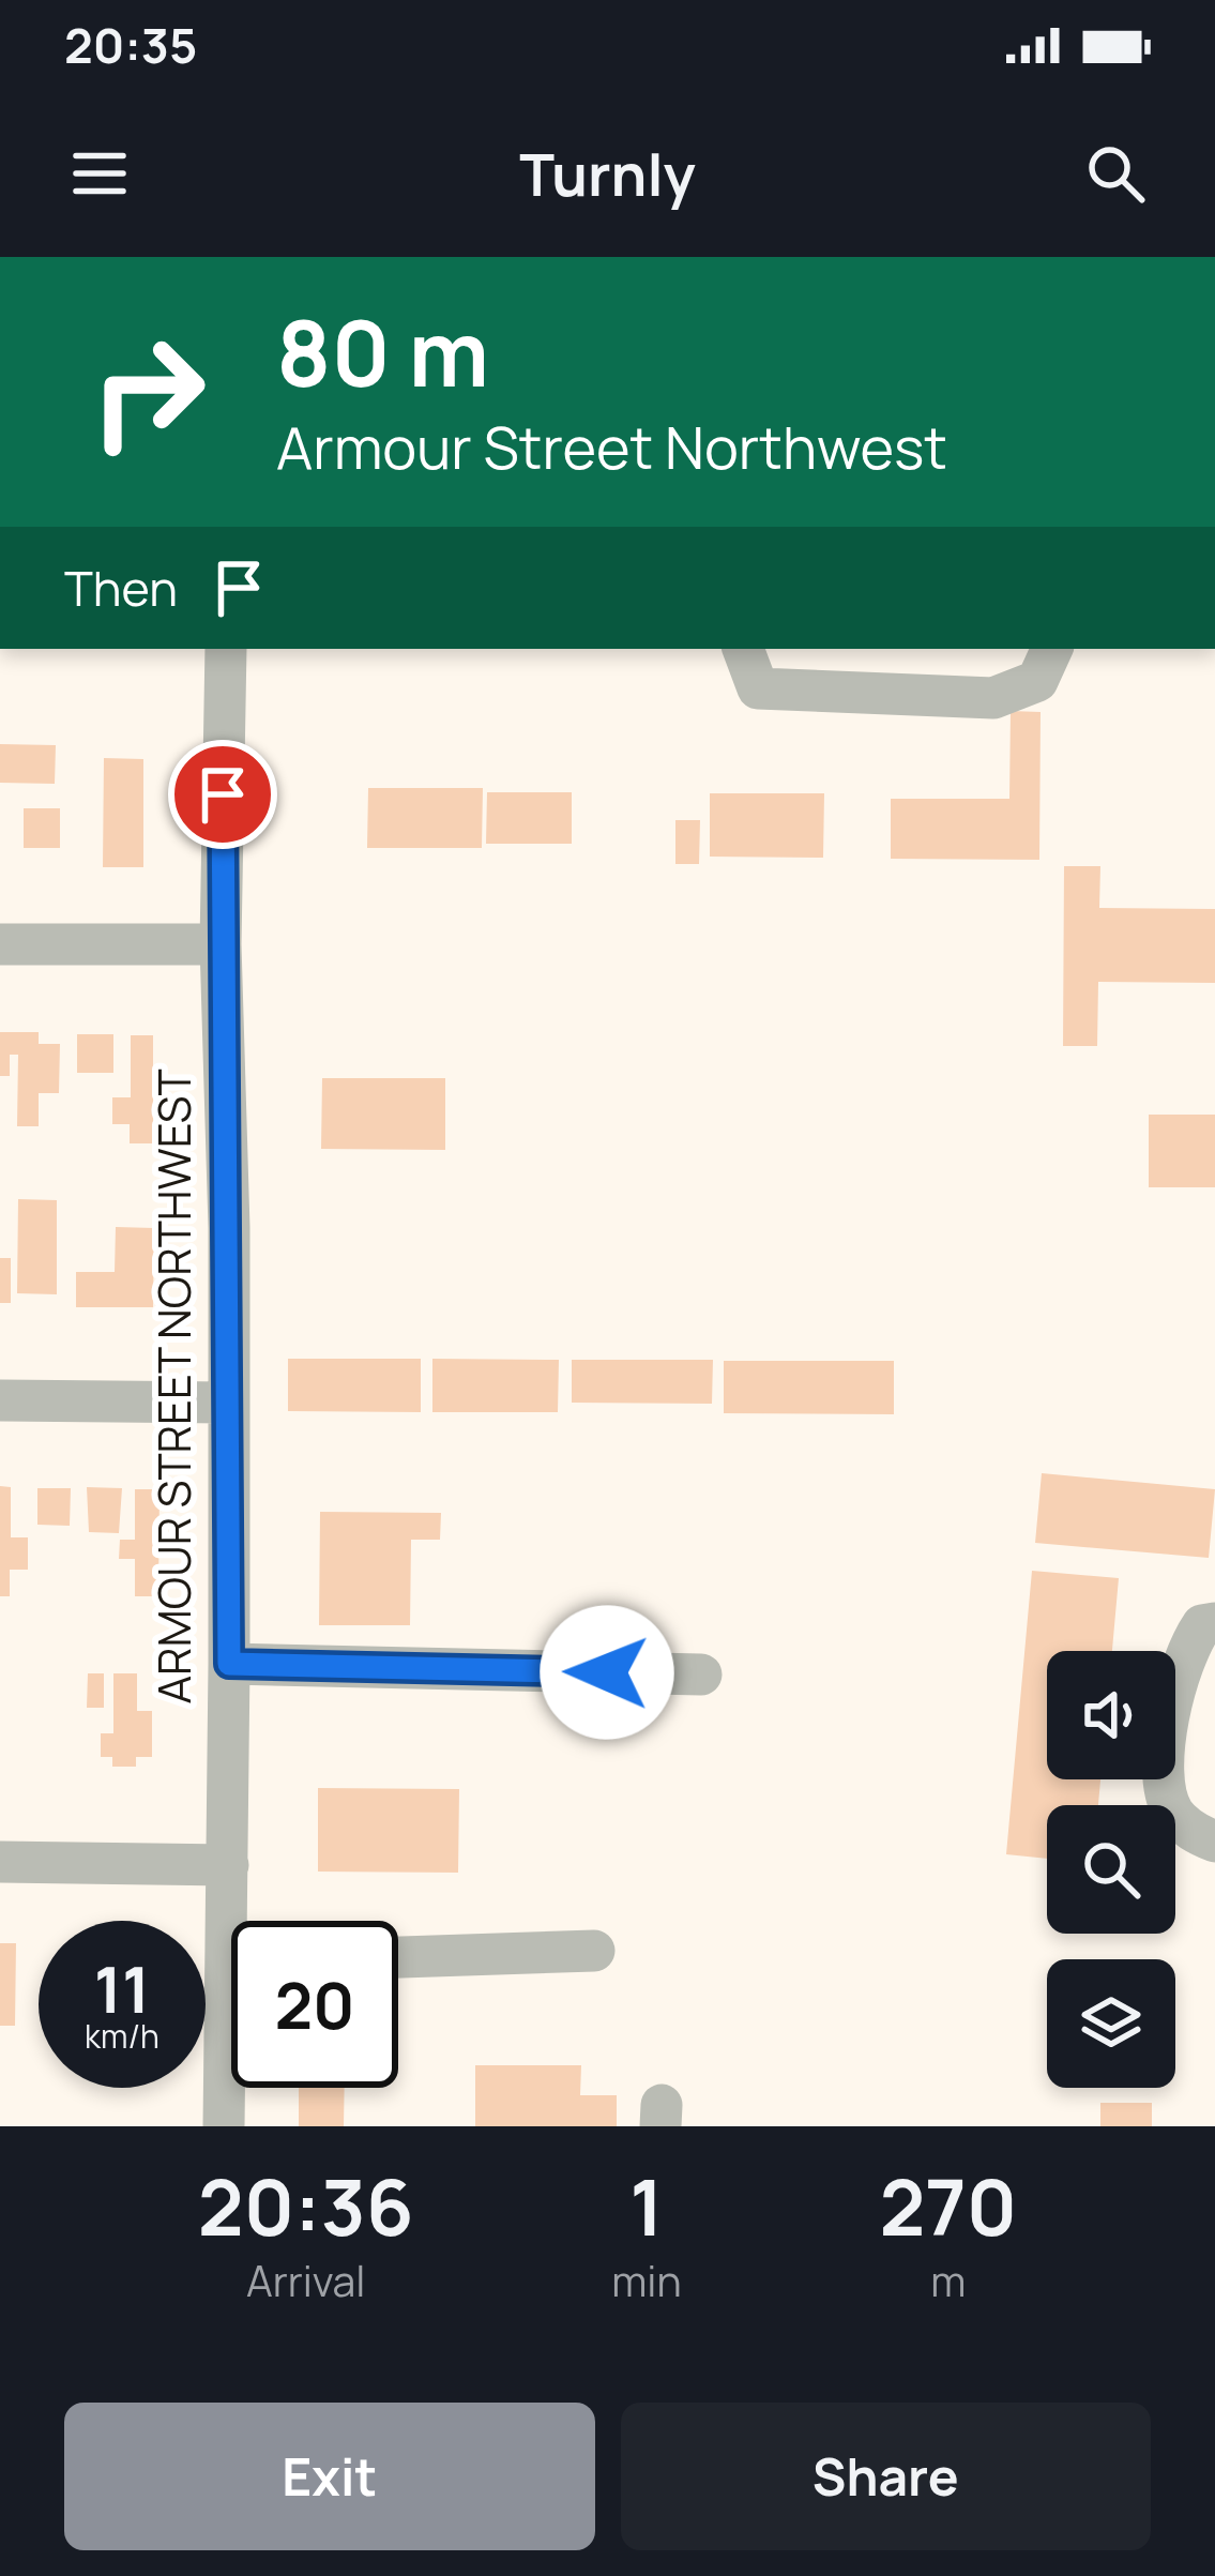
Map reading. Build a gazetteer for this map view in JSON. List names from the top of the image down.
{
  "streets": {
    "street": ["ARMOUR STREET NORTHWEST"]
  },
  "page": {
    "status": "20:35",
    "header": "Turnly",
    "turn": ["80 m", "Armour Street Northwest"],
    "then": "Then",
    "speed": "11 km/h",
    "limit": "20",
    "eta": [
      "20:36",
      "Arrival",
      "1",
      "min",
      "270",
      "m"
    ],
    "buttons": ["Exit", "Share"]
  }
}
